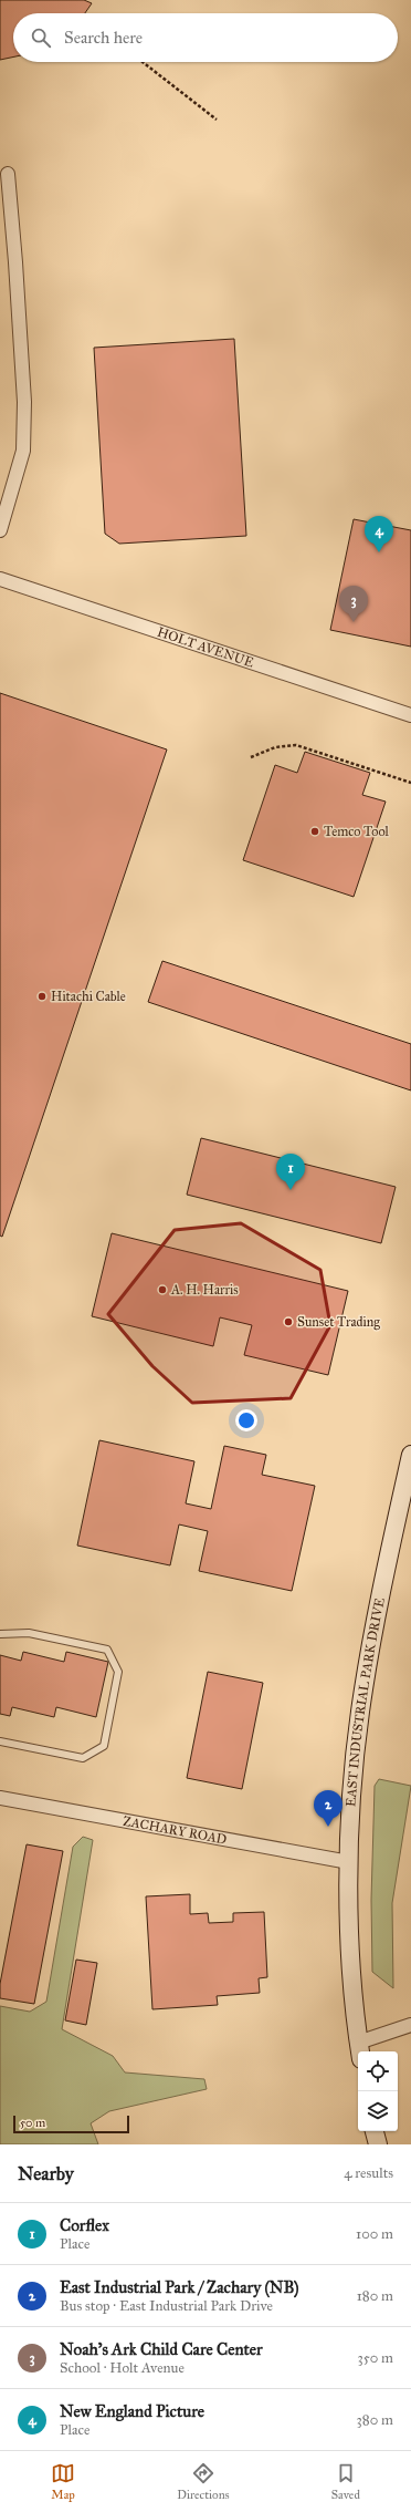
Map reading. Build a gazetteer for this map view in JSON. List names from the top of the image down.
{
  "streets": {
    "street": ["HOLT AVENUE", "EAST INDUSTRIAL PARK DRIVE", "ZACHARY ROAD"]
  },
  "crossings": [
    ["EAST INDUSTRIAL PARK DRIVE", "ZACHARY ROAD"]
  ],
  "places": [
    "Temco Tool",
    "Hitachi Cable",
    "A. H. Harris",
    "Sunset Trading"
  ],
  "scale_bar": "50 m",
  "page": {
    "search": "Search here",
    "pins": [
      "4",
      "3",
      "1",
      "2"
    ],
    "scale": "50 m",
    "heading": ["Nearby", "4 results"],
    "list": [
      {
        "mark": "1",
        "name": "Corflex",
        "note": "Place",
        "value": "100 m"
      },
      {
        "mark": "2",
        "name": "East Industrial Park / Zachary (NB)",
        "note": "Bus stop · East Industrial Park Drive",
        "value": "180 m"
      },
      {
        "mark": "3",
        "name": "Noah's Ark Child Care Center",
        "note": "School · Holt Avenue",
        "value": "350 m"
      },
      {
        "mark": "4",
        "name": "New England Picture",
        "note": "Place",
        "value": "380 m"
      }
    ],
    "nav": ["Map", "Directions", "Saved"]
  }
}
